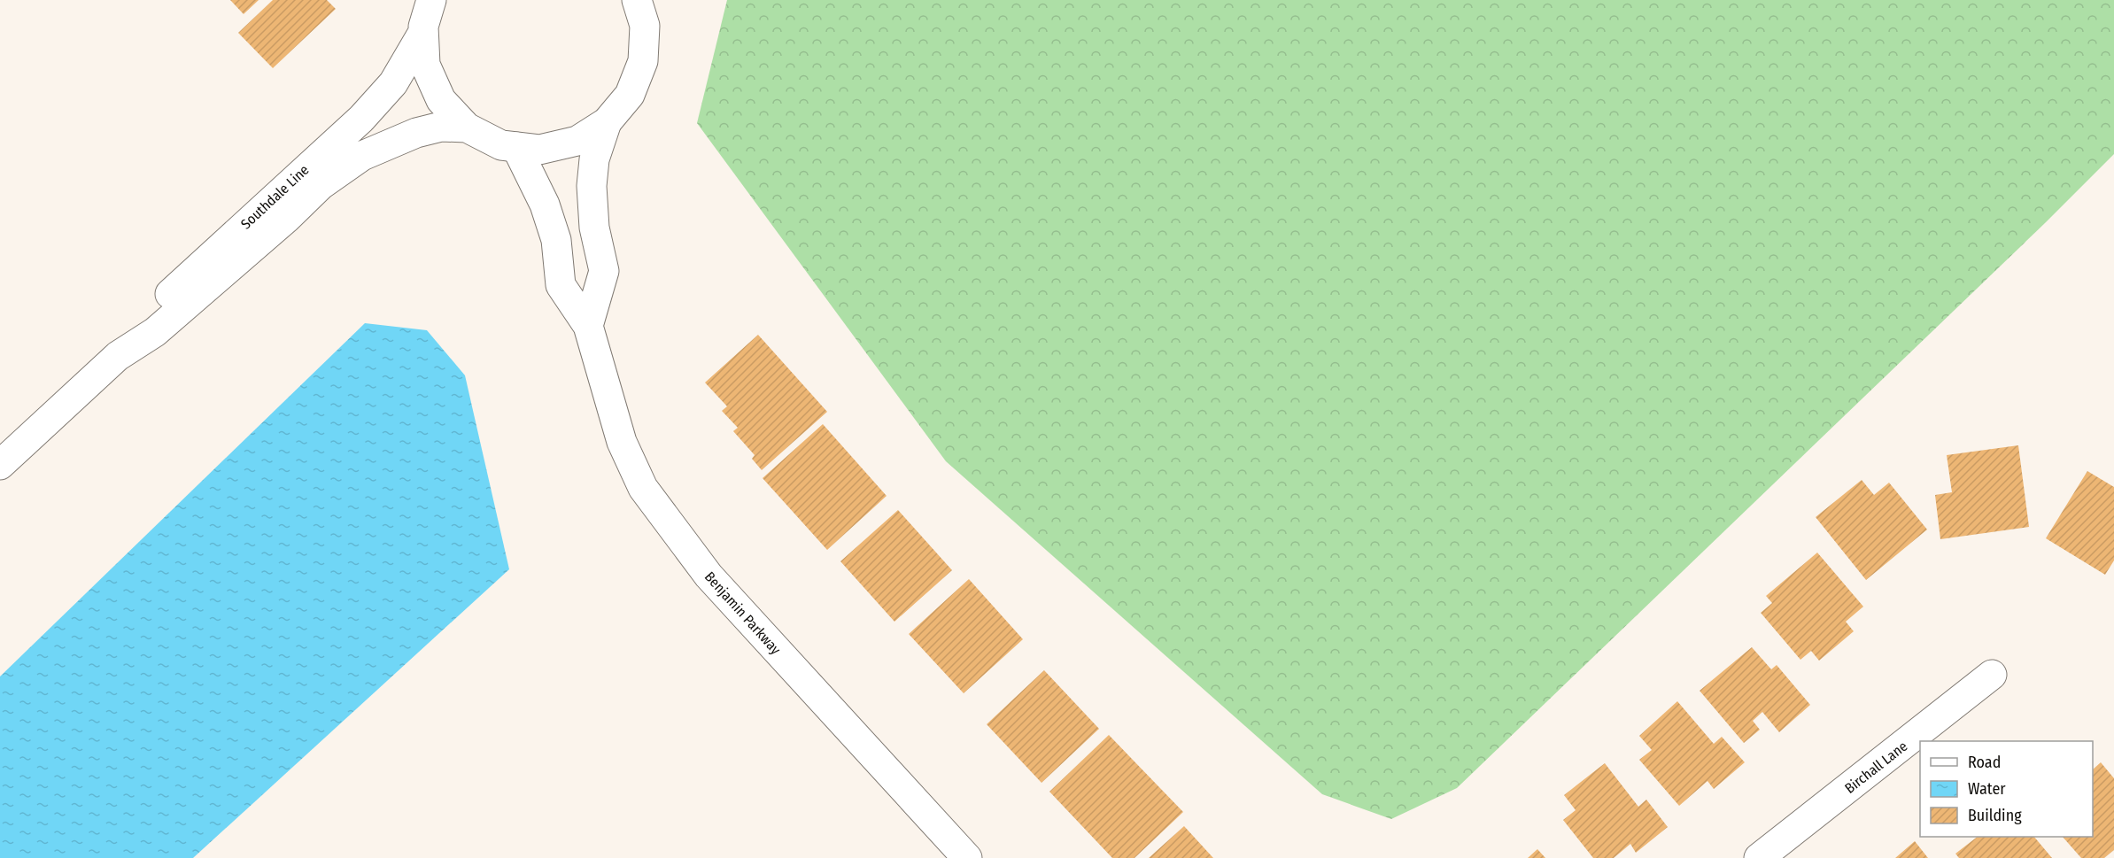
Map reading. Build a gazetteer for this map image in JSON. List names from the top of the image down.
{
  "streets": {
    "main road": ["Southdale Line", "Benjamin Parkway", "Birchall Lane"]
  },
  "legend": ["Road", "Water", "Building"]
}
